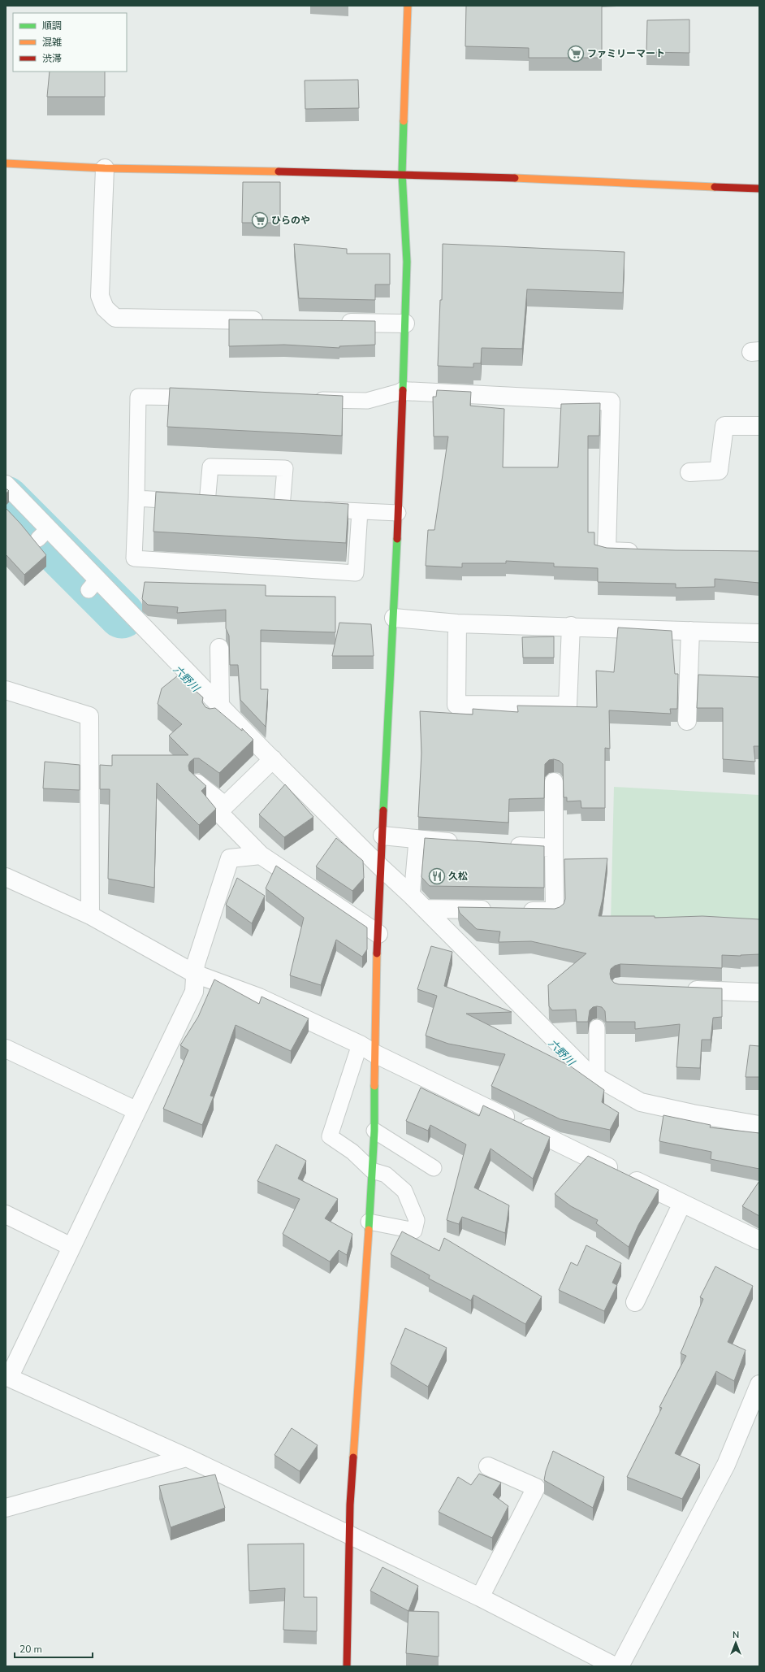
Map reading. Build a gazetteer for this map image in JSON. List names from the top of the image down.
{
  "water": ["六野川"],
  "places": {
    "supermarket": ["ファミリーマート", "ひらのや"],
    "restaurant": ["久松"]
  },
  "legend": ["順調", "混雑", "渋滞"],
  "scale_bar": "20 m",
  "north": "top"
}
